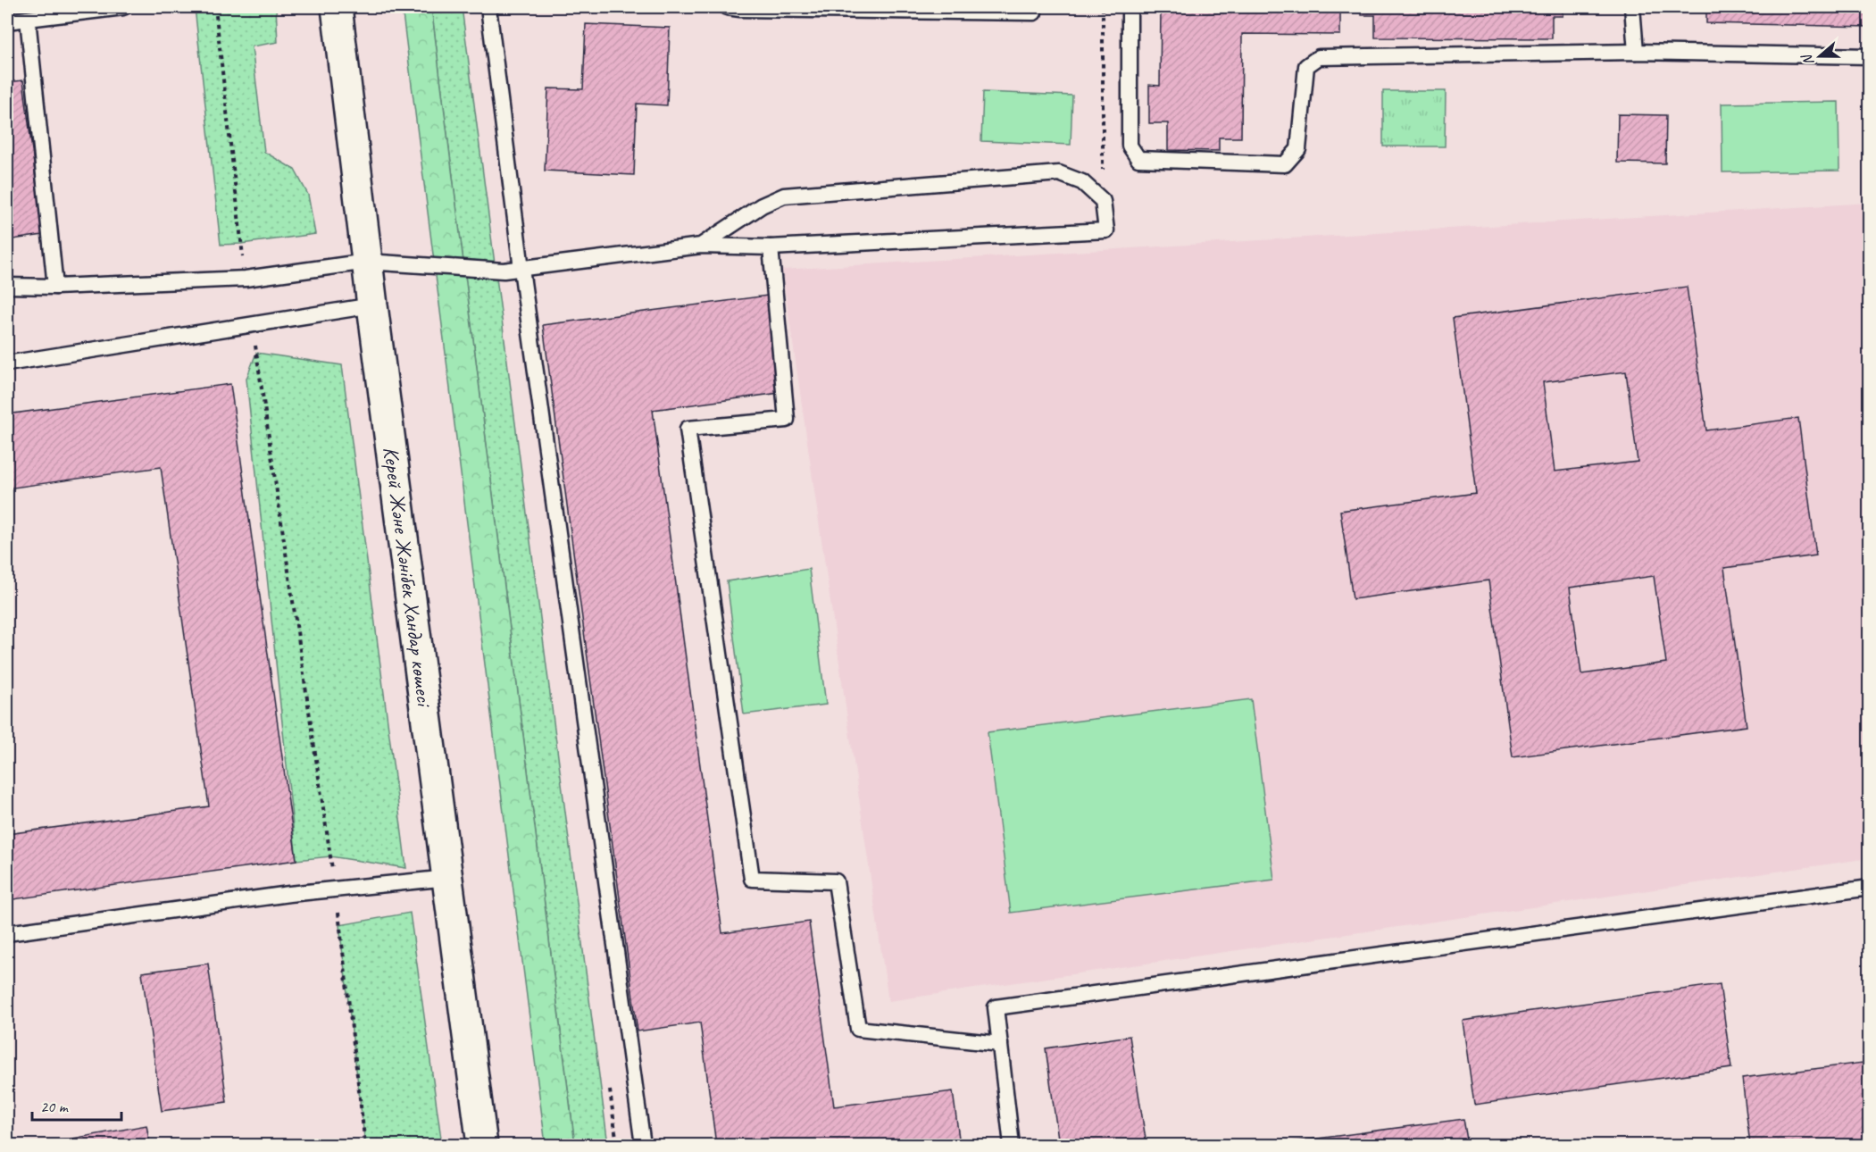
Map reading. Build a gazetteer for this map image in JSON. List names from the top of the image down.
{
  "streets": {
    "main road": ["Керей Және Жәнібек Хандар көшесі"]
  },
  "scale_bar": "20 m",
  "north": "left"
}
